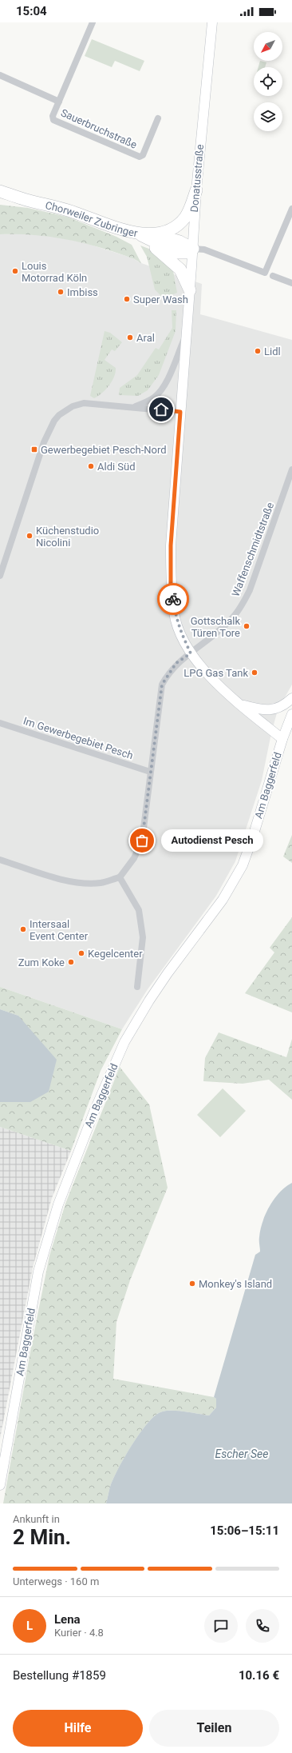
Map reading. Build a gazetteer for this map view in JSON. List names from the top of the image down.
{
  "streets": {
    "highway": ["Chorweiler Zubringer"],
    "main road": ["Donatusstraße", "Am Baggerfeld"],
    "street": ["Sauerbruchstraße", "Waffenschmidtstraße", "Im Gewerbegebiet Pesch"]
  },
  "crossings": [
    ["Donatusstraße", "Waffenschmidtstraße"],
    ["Donatusstraße", "Am Baggerfeld"]
  ],
  "water": ["Escher See"],
  "places": {
    "other": [
      "Louis Motorrad Köln",
      "Imbiss",
      "Super Wash",
      "Aral",
      "Lidl",
      "Aldi Süd",
      "Küchenstudio Nicolini",
      "Gottschalk Türen Tore",
      "LPG Gas Tank",
      "Autodienst Pesch",
      "Intersaal Event Center",
      "Kegelcenter",
      "Zum Koke",
      "Monkey's Island"
    ],
    "transit": ["Gewerbegebiet Pesch-Nord"]
  },
  "north": "bottom left",
  "page": {
    "status": "15:04",
    "bubble": "Autodienst Pesch",
    "heading": ["2 Min.", "Ankunft in", "15:06–15:11"],
    "panel": [
      "Lena",
      "Kurier · 4.8",
      "Bestellung #1859",
      "10.16 €"
    ],
    "bar": "Unterwegs · 160 m",
    "round": "L",
    "buttons": ["Hilfe", "Teilen"]
  }
}
